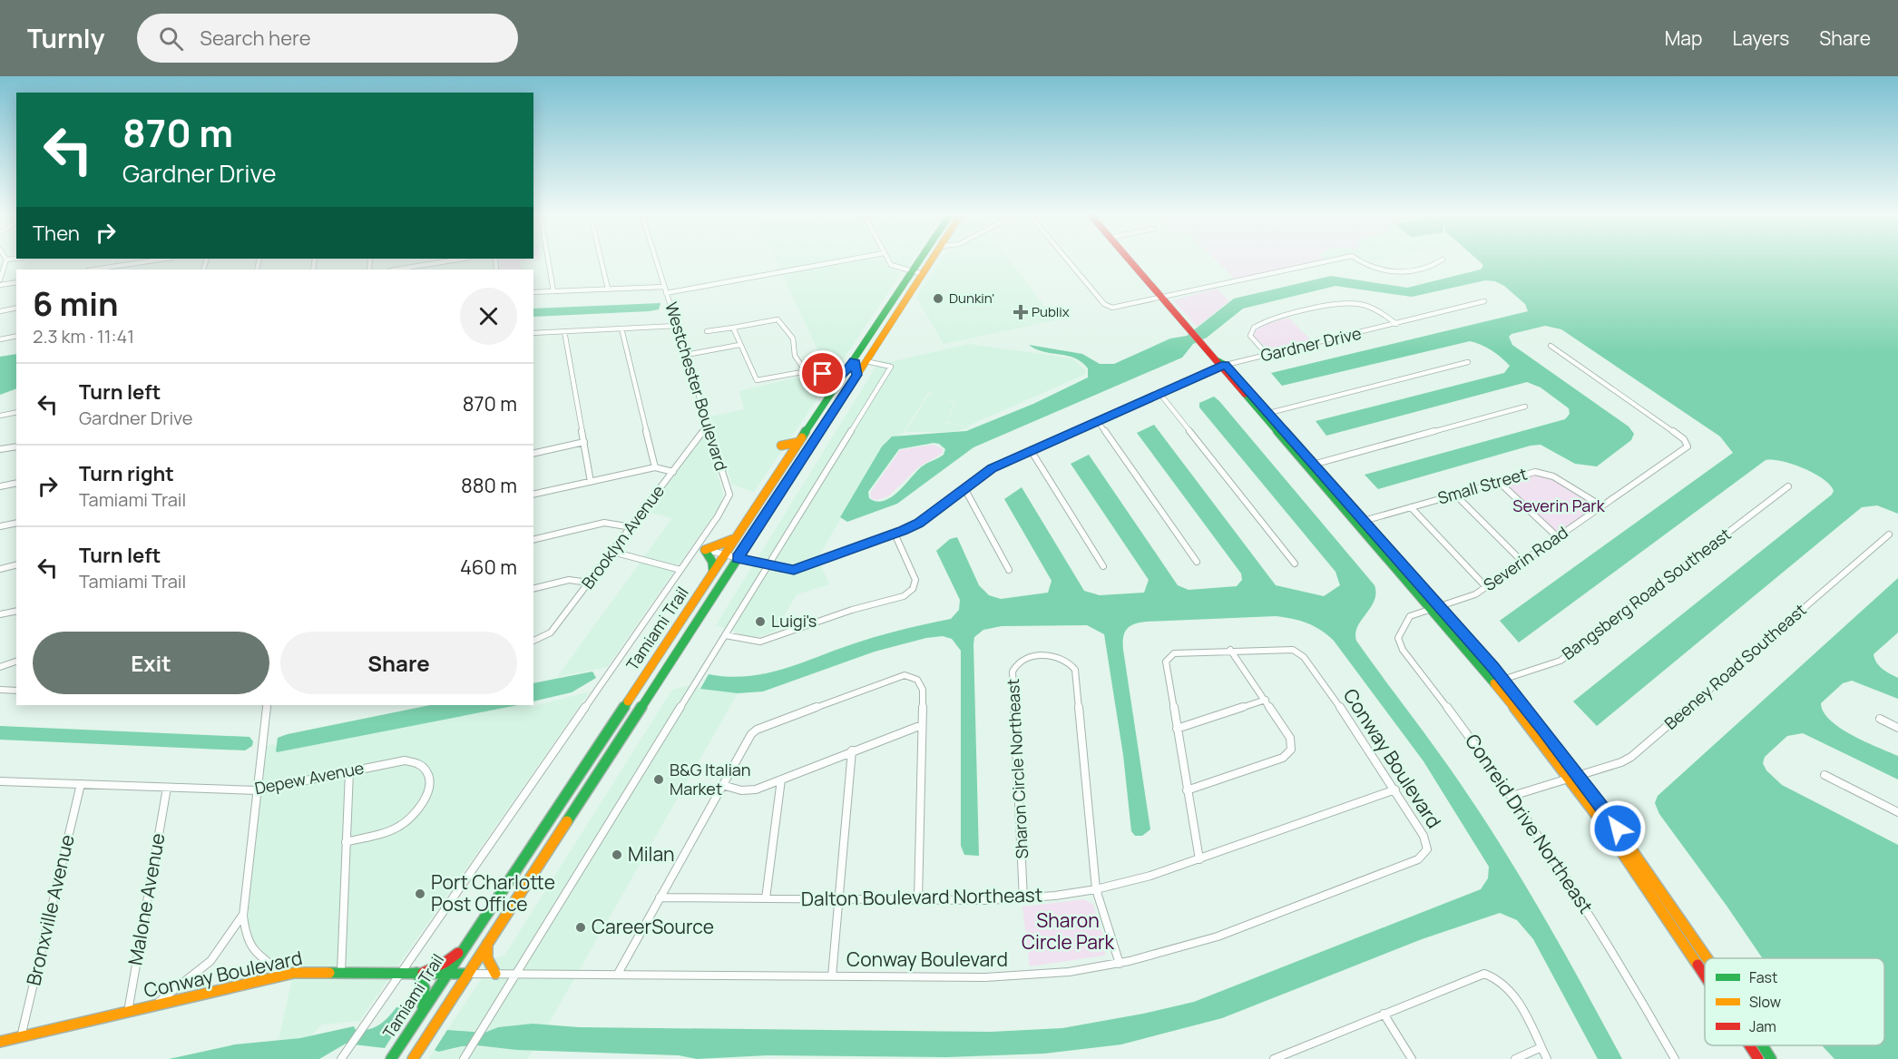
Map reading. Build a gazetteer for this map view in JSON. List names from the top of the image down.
{
  "streets": {
    "main road": ["Tamiami Trail", "Conway Boulevard"],
    "street": [
      "Gardner Drive",
      "Westchester Boulevard",
      "Small Street",
      "Brooklyn Avenue",
      "Severin Road",
      "Bangsberg Road Southeast",
      "Beeney Road Southeast",
      "Sharon Circle Northeast",
      "Depew Avenue",
      "Conreid Drive Northeast",
      "Dalton Boulevard Northeast",
      "Malone Avenue",
      "Bronxville Avenue"
    ]
  },
  "crossings": [
    ["Gardner Drive", "Tamiami Trail"],
    ["Westchester Boulevard", "Brooklyn Avenue"],
    ["Westchester Boulevard", "Tamiami Trail"],
    ["Small Street", "Severin Road"],
    ["Severin Road", "Conreid Drive Northeast"],
    ["Tamiami Trail", "Conway Boulevard"],
    ["Beeney Road Southeast", "Conreid Drive Northeast"],
    ["Conway Boulevard", "Sharon Circle Northeast"],
    ["Conway Boulevard", "Dalton Boulevard Northeast"],
    ["Conway Boulevard", "Malone Avenue"],
    ["Conway Boulevard", "Bronxville Avenue"],
    ["Sharon Circle Northeast", "Dalton Boulevard Northeast"],
    ["Depew Avenue", "Malone Avenue"],
    ["Depew Avenue", "Bronxville Avenue"]
  ],
  "parks": ["Severin Park", "Sharon Circle Park"],
  "places": {
    "other": [
      "Dunkin'",
      "Luigi's",
      "B&G Italian Market",
      "Milan",
      "Port Charlotte Post Office",
      "CareerSource"
    ],
    "health": ["Publix"]
  },
  "legend": ["Fast", "Slow", "Jam"],
  "page": {
    "header": "Turnly",
    "search": "Search here",
    "nav": ["Map", "Layers", "Share"],
    "turn": ["870 m", "Gardner Drive"],
    "then": "Then",
    "heading": ["6 min", "2.3 km · 11:41"],
    "list": [
      {
        "name": "Turn left",
        "note": "Gardner Drive",
        "value": "870 m"
      },
      {
        "name": "Turn right",
        "note": "Tamiami Trail",
        "value": "880 m"
      },
      {
        "name": "Turn left",
        "note": "Tamiami Trail",
        "value": "460 m"
      }
    ],
    "buttons": ["Exit", "Share"]
  }
}
